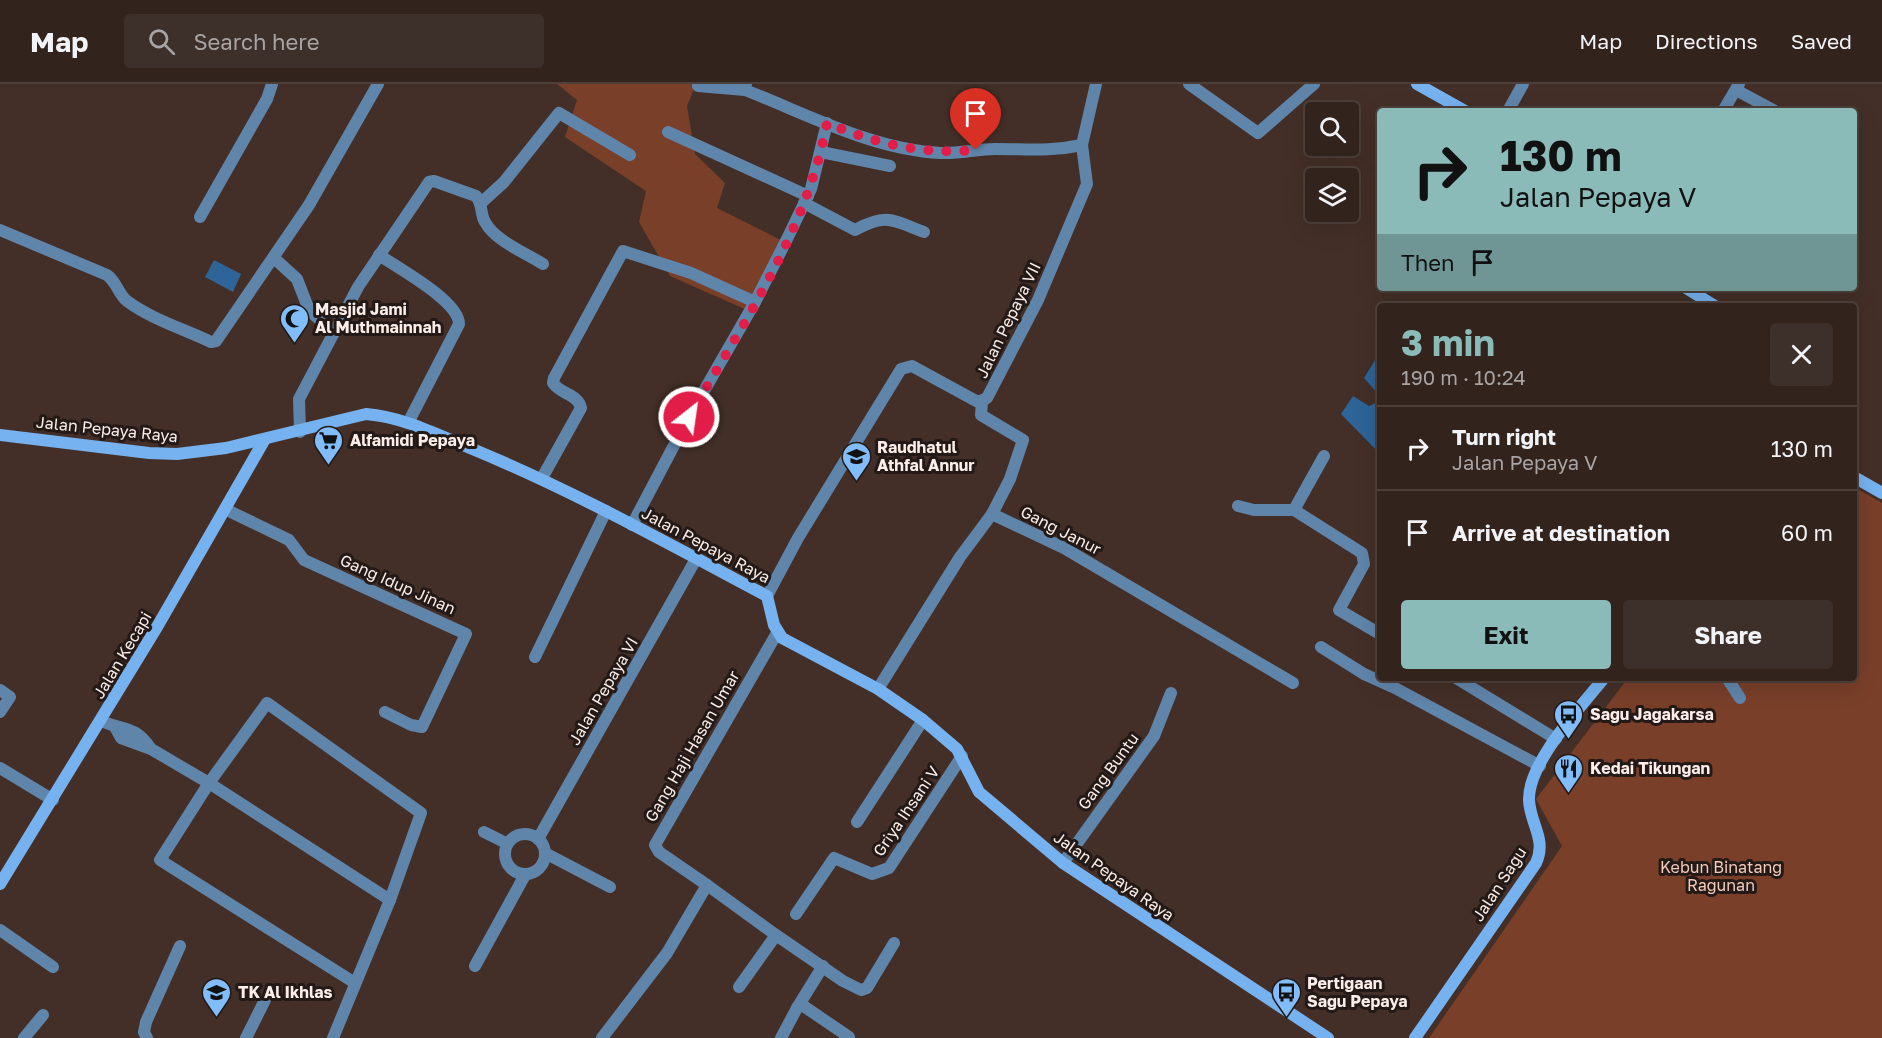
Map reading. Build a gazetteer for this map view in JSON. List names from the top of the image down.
{
  "streets": {
    "street": [
      "Jalan Pepaya VII",
      "Jalan Pepaya Raya",
      "Gang Janur",
      "Gang Idup Jinan",
      "Jalan Kecapi",
      "Jalan Pepaya VI",
      "Gang Haji Hasan Umar",
      "Gang Buntu",
      "Griya Ihsani V",
      "Jalan Sagu"
    ]
  },
  "crossings": [
    ["Jalan Pepaya VII", "Jalan Pepaya Raya"],
    ["Jalan Pepaya Raya", "Jalan Kecapi"],
    ["Jalan Pepaya Raya", "Jalan Pepaya VI"],
    ["Jalan Pepaya Raya", "Gang Haji Hasan Umar"],
    ["Jalan Pepaya Raya", "Gang Buntu"],
    ["Jalan Pepaya Raya", "Griya Ihsani V"],
    ["Gang Idup Jinan", "Jalan Kecapi"]
  ],
  "parks": ["Kebun Binatang Ragunan"],
  "places": {
    "mosque": ["Masjid Jami Al Muthmainnah"],
    "supermarket": ["Alfamidi Pepaya"],
    "school or university": ["Raudhatul Athfal Annur", "TK Al Ikhlas"],
    "bus stop": ["Sagu Jagakarsa", "Pertigaan Sagu Pepaya"],
    "restaurant": ["Kedai Tikungan"]
  },
  "page": {
    "header": "Map",
    "search": "Search here",
    "nav": ["Map", "Directions", "Saved"],
    "turn": ["130 m", "Jalan Pepaya V"],
    "then": "Then",
    "heading": ["3 min", "190 m · 10:24"],
    "list": [
      {
        "name": "Turn right",
        "note": "Jalan Pepaya V",
        "value": "130 m"
      },
      {
        "name": "Arrive at destination",
        "value": "60 m"
      }
    ],
    "buttons": ["Exit", "Share"]
  }
}
